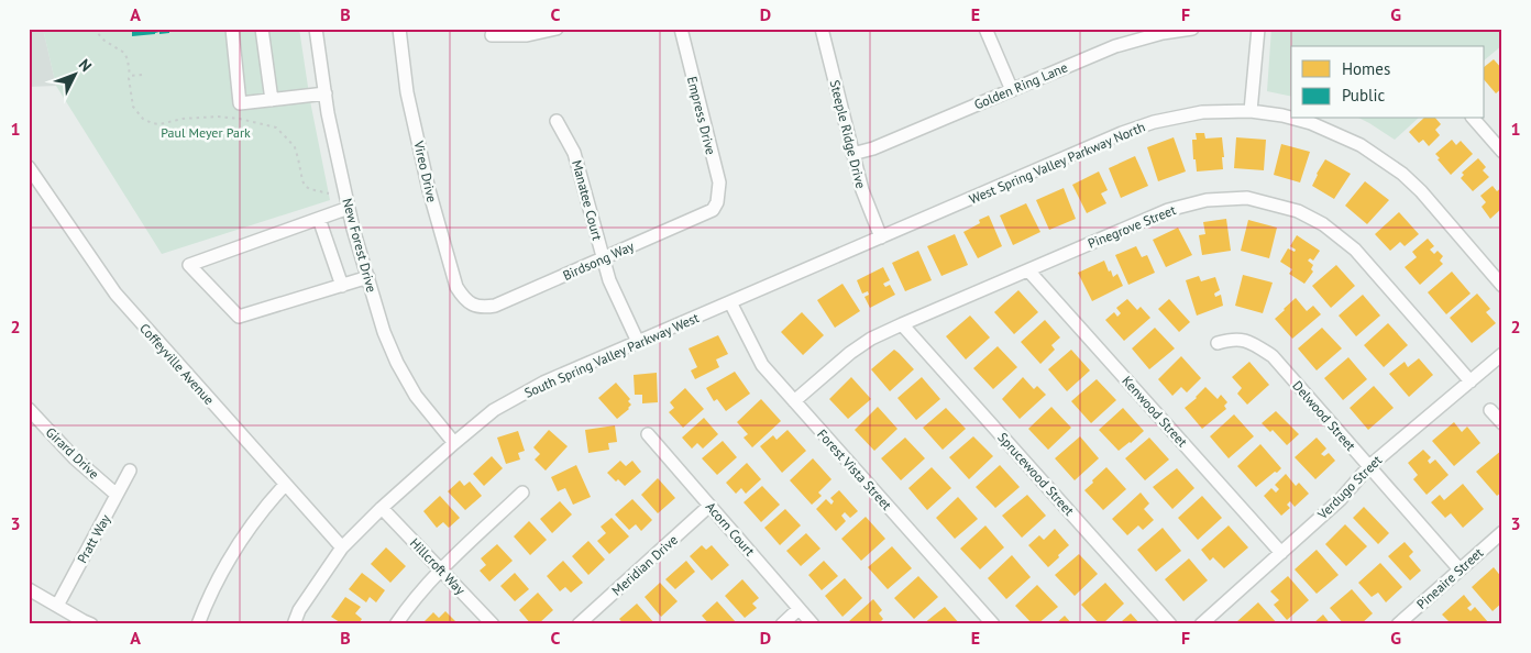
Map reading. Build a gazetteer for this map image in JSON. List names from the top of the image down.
{
  "streets": {
    "street": [
      "Golden Ring Lane",
      "Empress Drive",
      "Steeple Ridge Drive",
      "West Spring Valley Parkway North",
      "Vireo Drive",
      "Manatee Court",
      "Pinegrove Street",
      "New Forest Drive",
      "Birdsong Way",
      "South Spring Valley Parkway West",
      "Coffeyville Avenue",
      "Kenwood Street",
      "Delwood Street",
      "Girard Drive",
      "Forest Vista Street",
      "Sprucewood Street",
      "Verdugo Street",
      "Acorn Court",
      "Pratt Way",
      "Meridian Drive",
      "Hillcroft Way",
      "Pineaire Street"
    ]
  },
  "crossings": [
    ["Golden Ring Lane", "Steeple Ridge Drive"],
    ["Empress Drive", "Birdsong Way"],
    ["Steeple Ridge Drive", "West Spring Valley Parkway North"],
    ["Steeple Ridge Drive", "South Spring Valley Parkway West"],
    ["West Spring Valley Parkway North", "South Spring Valley Parkway West"],
    ["Vireo Drive", "Birdsong Way"],
    ["Manatee Court", "Birdsong Way"],
    ["Manatee Court", "South Spring Valley Parkway West"],
    ["Pinegrove Street", "Kenwood Street"],
    ["Pinegrove Street", "Forest Vista Street"],
    ["Pinegrove Street", "Sprucewood Street"],
    ["Pinegrove Street", "Verdugo Street"],
    ["New Forest Drive", "South Spring Valley Parkway West"],
    ["South Spring Valley Parkway West", "Coffeyville Avenue"],
    ["South Spring Valley Parkway West", "Forest Vista Street"],
    ["South Spring Valley Parkway West", "Hillcroft Way"],
    ["Kenwood Street", "Verdugo Street"],
    ["Delwood Street", "Verdugo Street"],
    ["Delwood Street", "Pineaire Street"],
    ["Girard Drive", "Pratt Way"],
    ["Acorn Court", "Meridian Drive"]
  ],
  "parks": ["Paul Meyer Park"],
  "legend": ["Homes", "Public"],
  "north": "top right",
  "grid": {
    "columns": [
      "A",
      "B",
      "C",
      "D",
      "E",
      "F",
      "G"
    ],
    "rows": ["1", "2", "3"]
  }
}
